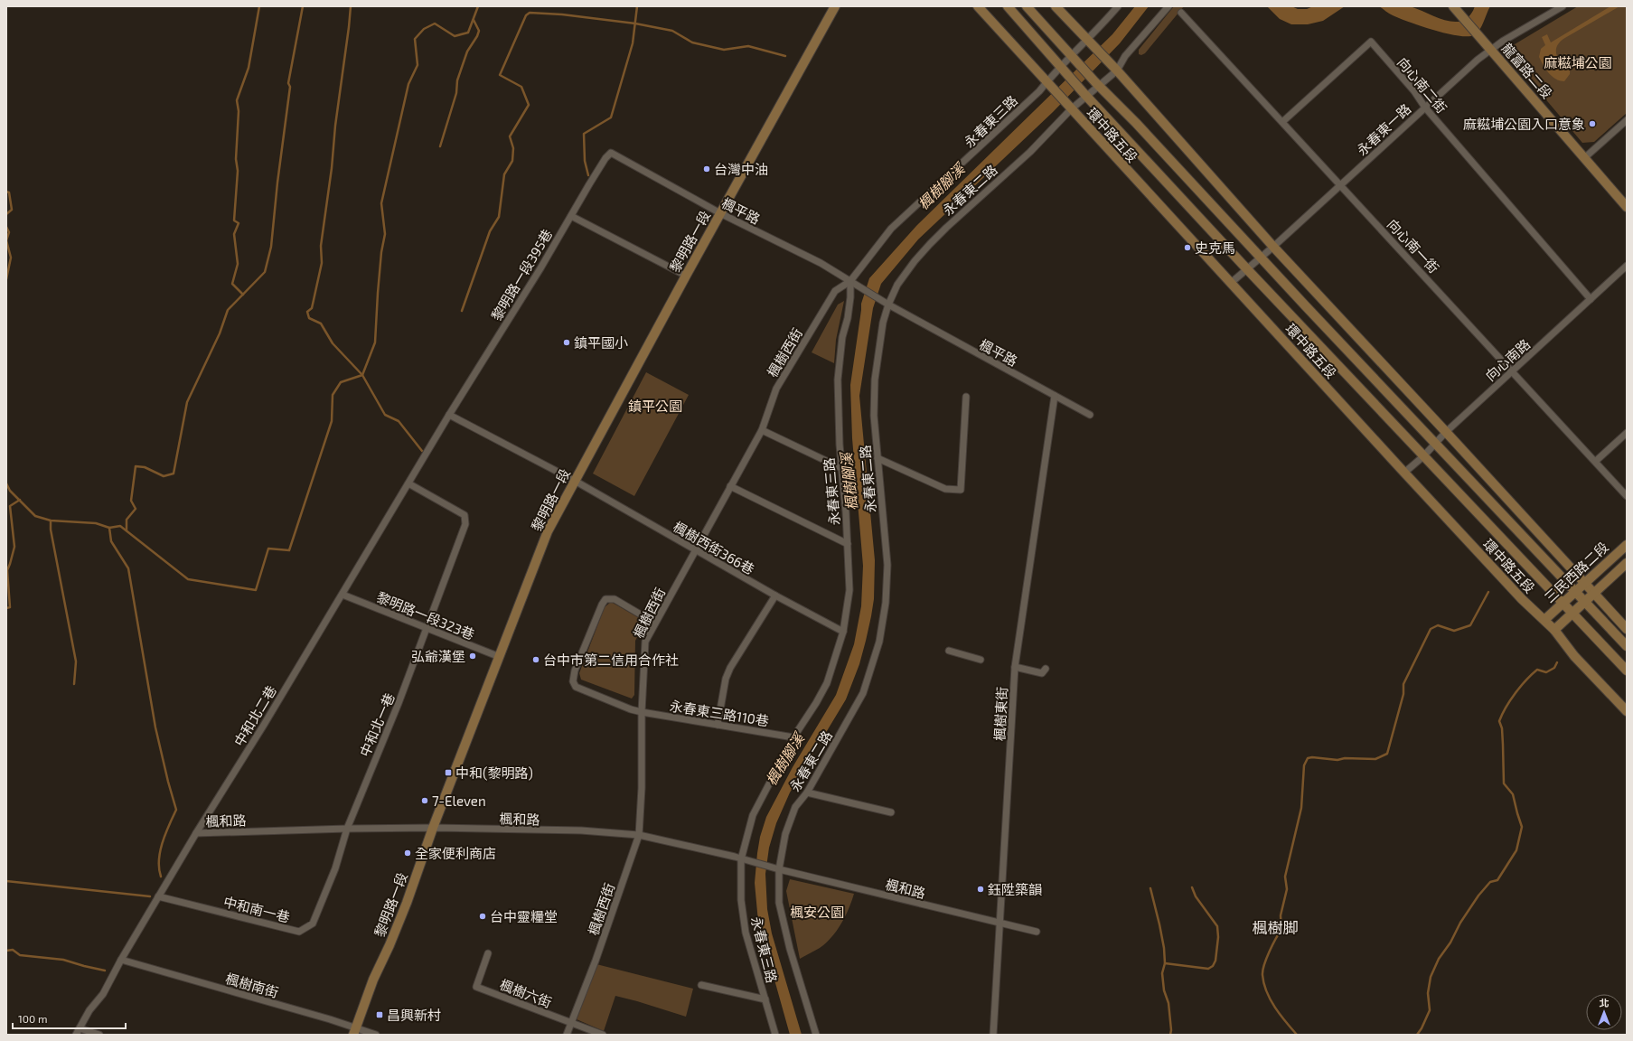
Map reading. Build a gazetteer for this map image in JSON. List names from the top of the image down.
{
  "streets": {
    "street": [
      "龍富路二段",
      "向心南二街",
      "永春東三路",
      "永春東一路",
      "環中路五段",
      "永春東二路",
      "楓平路",
      "黎明路一段",
      "向心南一街",
      "黎明路一段395巷",
      "楓樹西街",
      "向心南路",
      "楓樹西街366巷",
      "三民西路二段",
      "黎明路一段323巷",
      "永春東三路110巷",
      "楓樹東街",
      "中和北二巷",
      "中和北一巷",
      "楓和路",
      "中和南一巷",
      "楓樹南街",
      "楓樹六街"
    ]
  },
  "crossings": [
    ["龍富路二段", "永春東一路"],
    ["向心南二街", "永春東一路"],
    ["向心南二街", "向心南一街"],
    ["向心南二街", "向心南路"],
    ["永春東三路", "環中路五段"],
    ["永春東三路", "楓平路"],
    ["永春東三路", "楓樹西街"],
    ["永春東三路", "楓樹西街366巷"],
    ["永春東三路", "永春東三路110巷"],
    ["永春東三路", "楓和路"],
    ["永春東一路", "環中路五段"],
    ["永春東一路", "向心南一街"],
    ["環中路五段", "永春東二路"],
    ["環中路五段", "向心南路"],
    ["環中路五段", "三民西路二段"],
    ["永春東二路", "楓平路"],
    ["永春東二路", "楓和路"],
    ["楓平路", "黎明路一段"],
    ["楓平路", "黎明路一段395巷"],
    ["楓平路", "楓樹西街"],
    ["楓平路", "楓樹東街"],
    ["黎明路一段", "楓樹西街366巷"],
    ["黎明路一段", "黎明路一段323巷"],
    ["黎明路一段", "楓和路"],
    ["黎明路一段", "楓樹南街"],
    ["向心南一街", "向心南路"],
    ["黎明路一段395巷", "中和北二巷"],
    ["黎明路一段395巷", "中和北一巷"],
    ["楓樹西街", "楓樹西街366巷"],
    ["楓樹西街", "永春東三路110巷"],
    ["楓樹西街", "楓和路"],
    ["楓樹西街", "楓樹六街"],
    ["黎明路一段323巷", "中和北二巷"],
    ["黎明路一段323巷", "中和北一巷"],
    ["楓樹東街", "楓和路"],
    ["中和北二巷", "中和北一巷"],
    ["中和北二巷", "楓和路"],
    ["中和北二巷", "中和南一巷"],
    ["中和北二巷", "楓樹南街"],
    ["中和北一巷", "楓和路"],
    ["中和北一巷", "中和南一巷"],
    ["楓和路", "中和南一巷"]
  ],
  "districts": ["楓樹脚"],
  "water": ["楓樹腳溪"],
  "parks": ["麻糍埔公園", "鎮平公園", "楓安公園"],
  "places": {
    "other": [
      "麻糍埔公園入口意象",
      "台灣中油",
      "史克馬",
      "鎮平國小",
      "弘爺漢堡",
      "台中市第二信用合作社",
      "7-Eleven",
      "全家便利商店",
      "鈺陞築韻",
      "台中靈糧堂"
    ],
    "transit": ["中和(黎明路)", "昌興新村"]
  },
  "scale_bar": "100 m",
  "north": "top"
}
